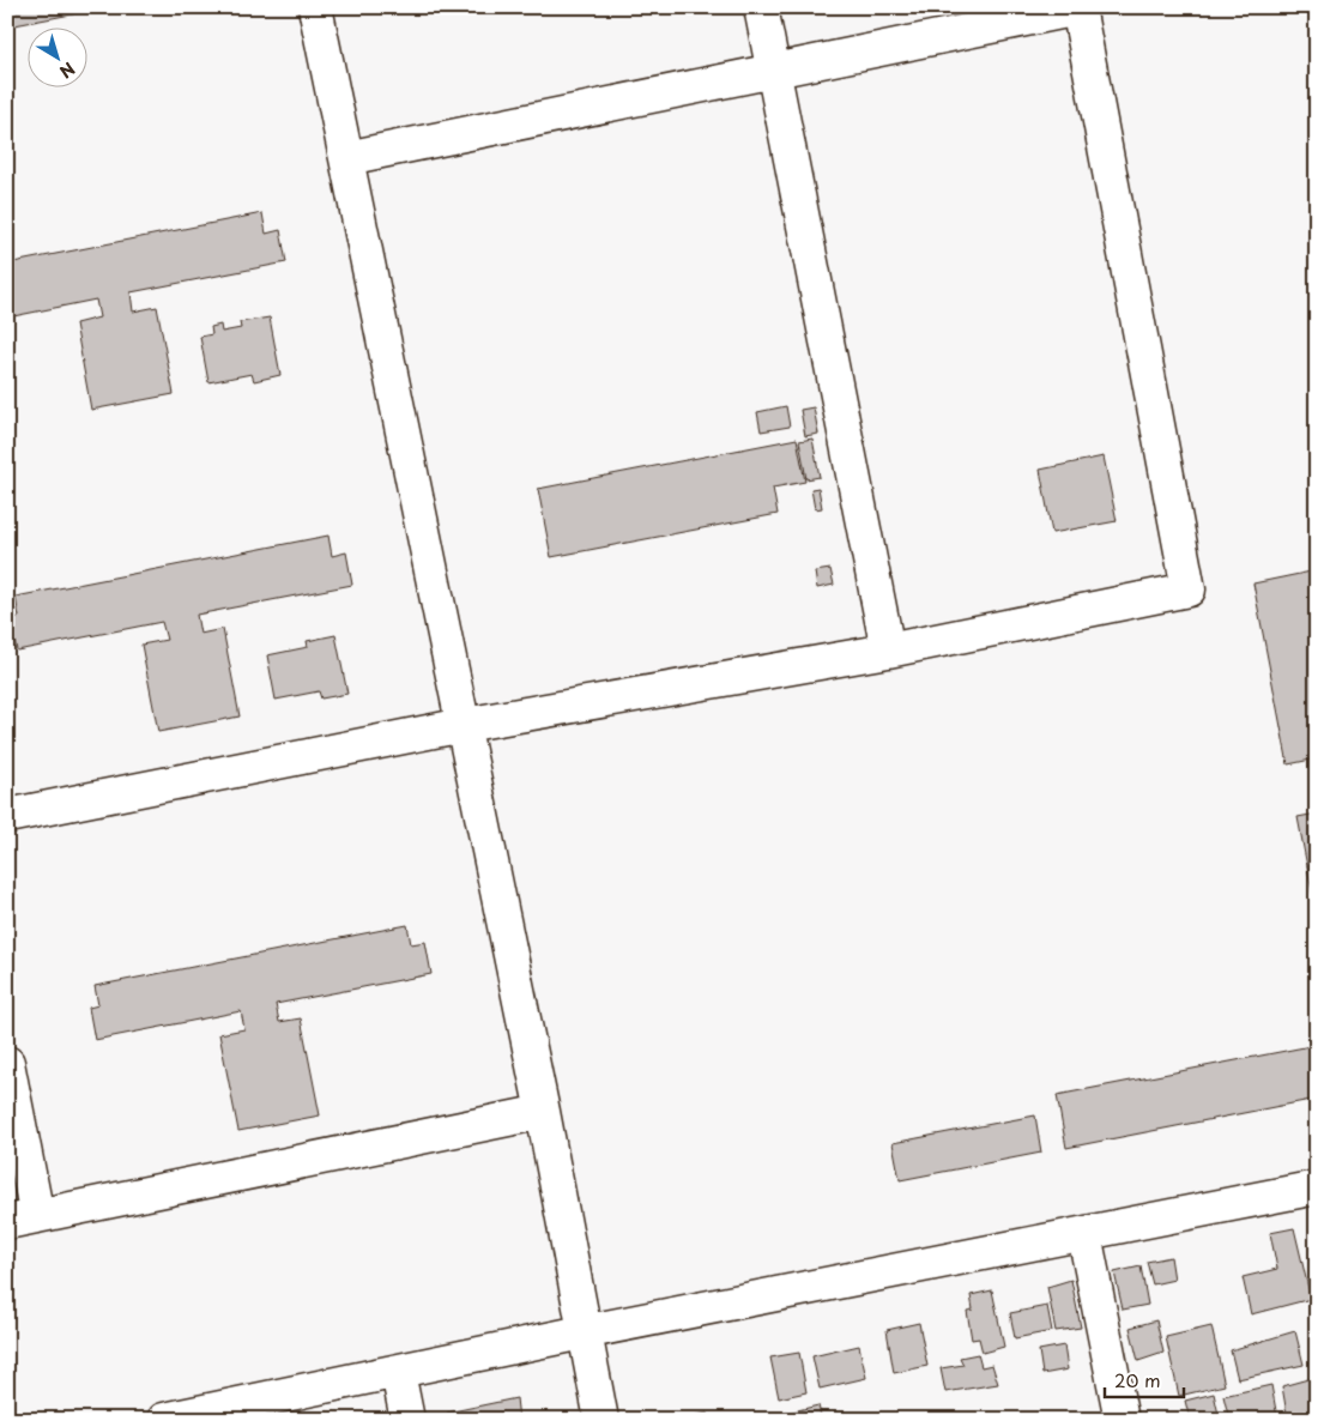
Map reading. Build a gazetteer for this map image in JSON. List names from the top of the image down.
{
  "scale_bar": "20 m",
  "north": "bottom right"
}
